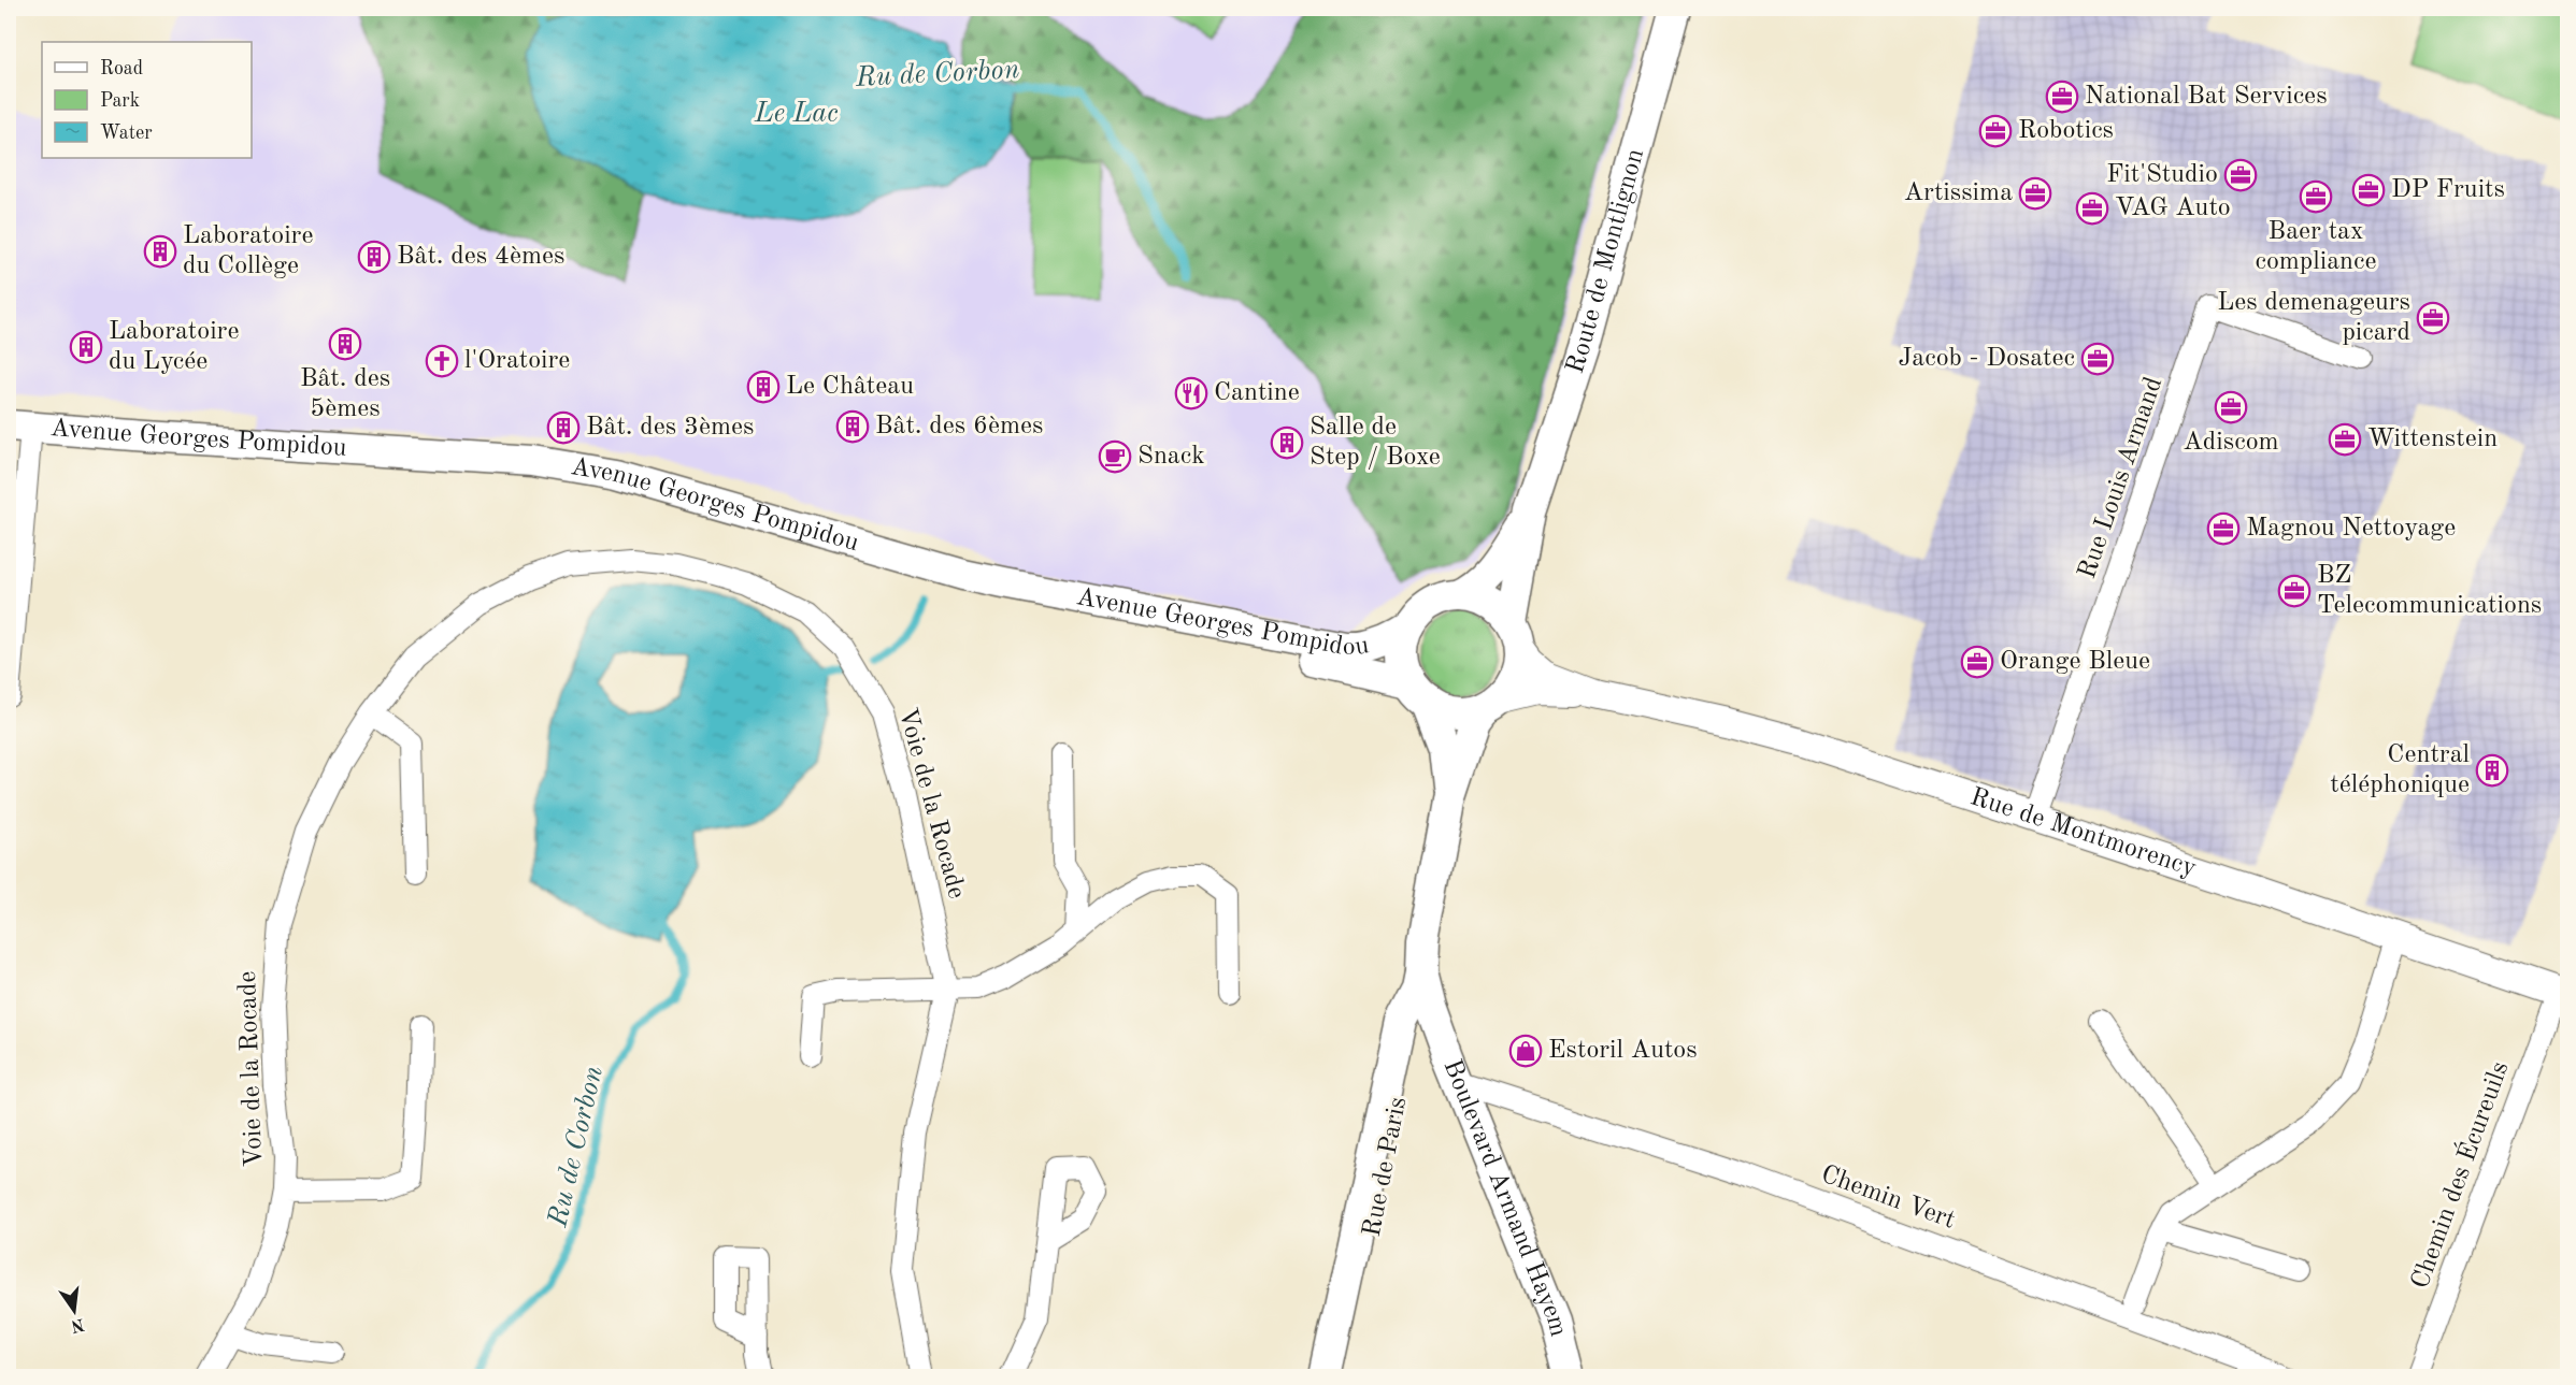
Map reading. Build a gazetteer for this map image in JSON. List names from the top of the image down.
{
  "streets": {
    "main road": [
      "Route de Montlignon",
      "Avenue Georges Pompidou",
      "Rue de Paris",
      "Boulevard Armand Hayem"
    ],
    "street": [
      "Rue Louis Armand",
      "Voie de la Rocade",
      "Rue de Montmorency",
      "Chemin des Écureuils",
      "Chemin Vert"
    ]
  },
  "crossings": [
    ["Route de Montlignon", "Avenue Georges Pompidou"],
    ["Route de Montlignon", "Rue de Montmorency"],
    ["Route de Montlignon", "Rue de Paris"],
    ["Avenue Georges Pompidou", "Rue de Montmorency"],
    ["Avenue Georges Pompidou", "Rue de Paris"],
    ["Rue Louis Armand", "Rue de Montmorency"],
    ["Rue de Montmorency", "Rue de Paris"],
    ["Rue de Montmorency", "Chemin des Écureuils"],
    ["Rue de Paris", "Boulevard Armand Hayem"],
    ["Chemin Vert", "Boulevard Armand Hayem"]
  ],
  "water": ["Ru de Corbon", "Le Lac"],
  "places": {
    "office": [
      "National Bat Services",
      "Robotics",
      "Fit'Studio",
      "DP Fruits",
      "Artissima",
      "Baer tax compliance",
      "VAG Auto",
      "Les demenageurs picard",
      "Jacob - Dosatec",
      "Adiscom",
      "Wittenstein",
      "Magnou Nettoyage",
      "BZ Telecommunications",
      "Orange Bleue"
    ],
    "building": [
      "Laboratoire du Collège",
      "Bât. des 4èmes",
      "Bât. des 5èmes",
      "Laboratoire du Lycée",
      "Le Château",
      "Bât. des 6èmes",
      "Bât. des 3èmes",
      "Salle de Step / Boxe",
      "Central téléphonique"
    ],
    "church": ["l'Oratoire"],
    "restaurant": ["Cantine"],
    "cafe": ["Snack"],
    "shop": ["Estoril Autos"]
  },
  "legend": ["Road", "Park", "Water"],
  "north": "bottom"
}
